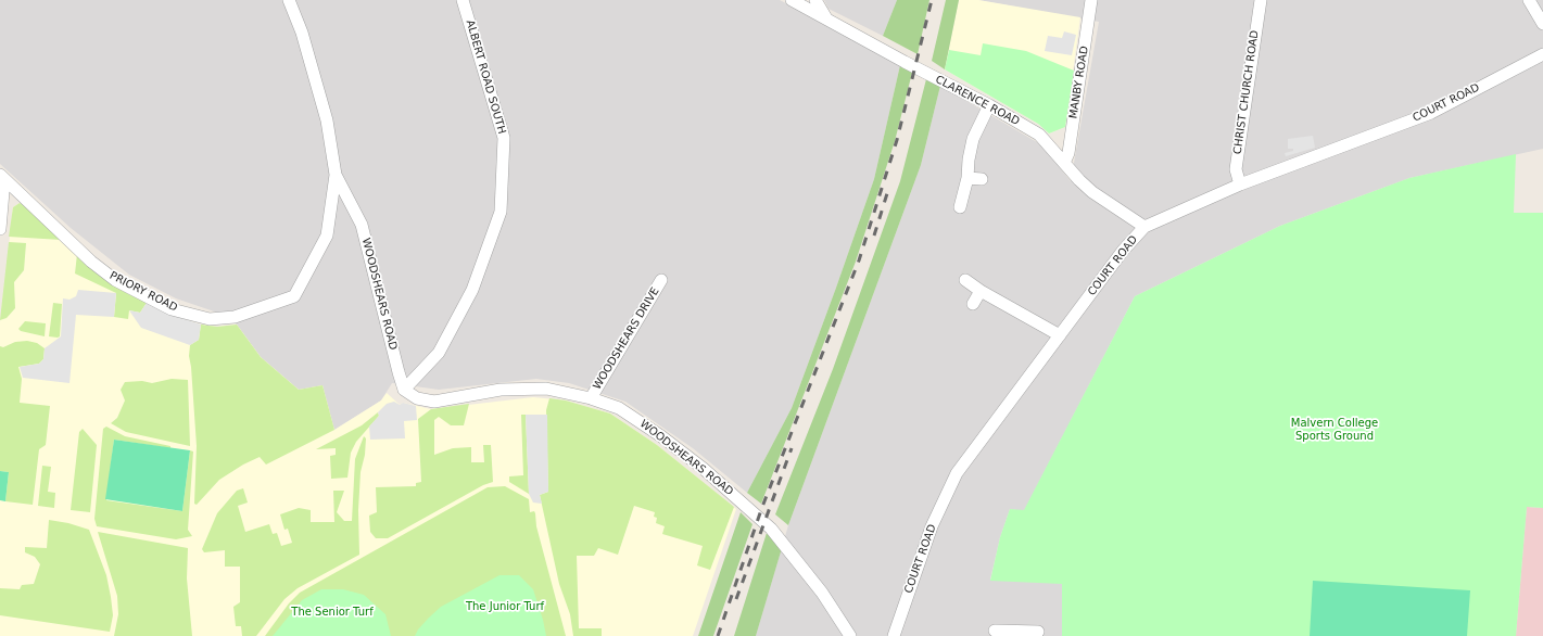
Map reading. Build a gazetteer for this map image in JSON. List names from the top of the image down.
{
  "streets": {
    "street": [
      "ALBERT ROAD SOUTH",
      "MANBY ROAD",
      "CHRIST CHURCH ROAD",
      "CLARENCE ROAD",
      "COURT ROAD",
      "PRIORY ROAD",
      "WOODSHEARS ROAD",
      "WOODSHEARS DRIVE"
    ]
  },
  "crossings": [
    ["ALBERT ROAD SOUTH", "WOODSHEARS ROAD"],
    ["MANBY ROAD", "CLARENCE ROAD"],
    ["CHRIST CHURCH ROAD", "COURT ROAD"],
    ["CLARENCE ROAD", "COURT ROAD"],
    ["PRIORY ROAD", "WOODSHEARS ROAD"],
    ["WOODSHEARS ROAD", "WOODSHEARS DRIVE"]
  ],
  "parks": ["Malvern College Sports Ground", "The Junior Turf", "The Senior Turf"]
}
